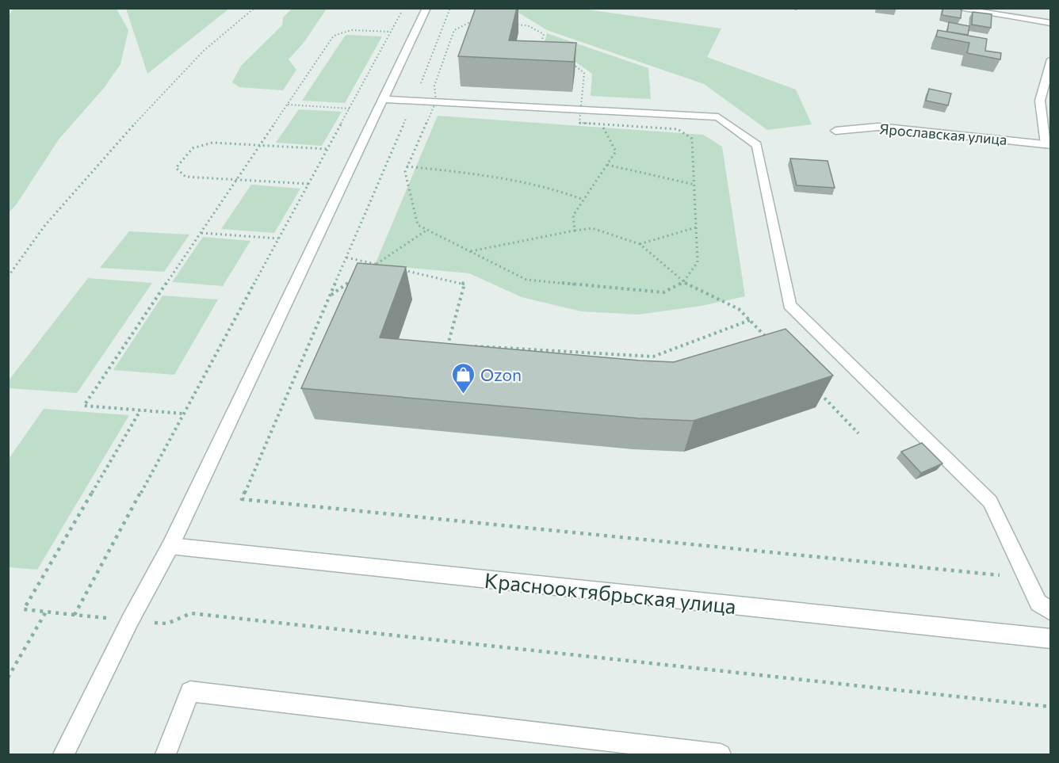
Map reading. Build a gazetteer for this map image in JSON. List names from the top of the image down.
{
  "streets": {
    "street": ["Ярославская улица", "Краснооктябрьская улица"]
  },
  "places": {
    "shop": ["Ozon"]
  }
}
